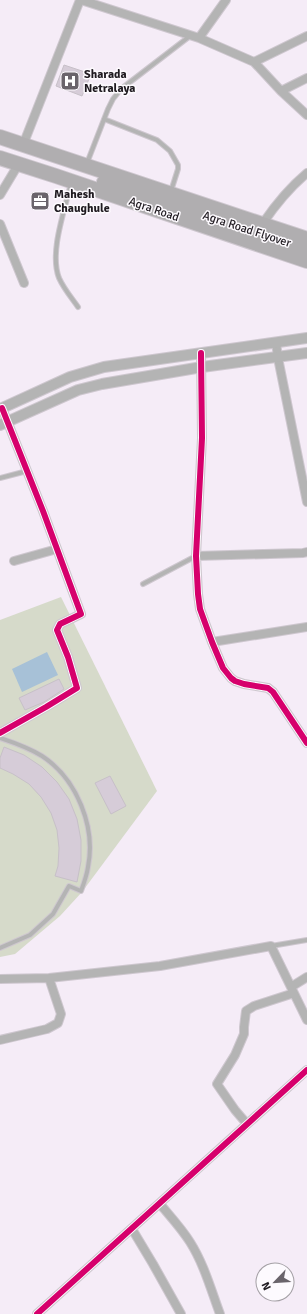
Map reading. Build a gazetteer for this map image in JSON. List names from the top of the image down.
{
  "streets": {
    "highway": ["Agra Road", "Agra Road Flyover"]
  },
  "crossings": [
    ["Agra Road", "Agra Road Flyover"]
  ],
  "places": {
    "hospital": ["Sharada Netralaya"],
    "office": ["Mahesh Chaughule"]
  },
  "north": "bottom left"
}
